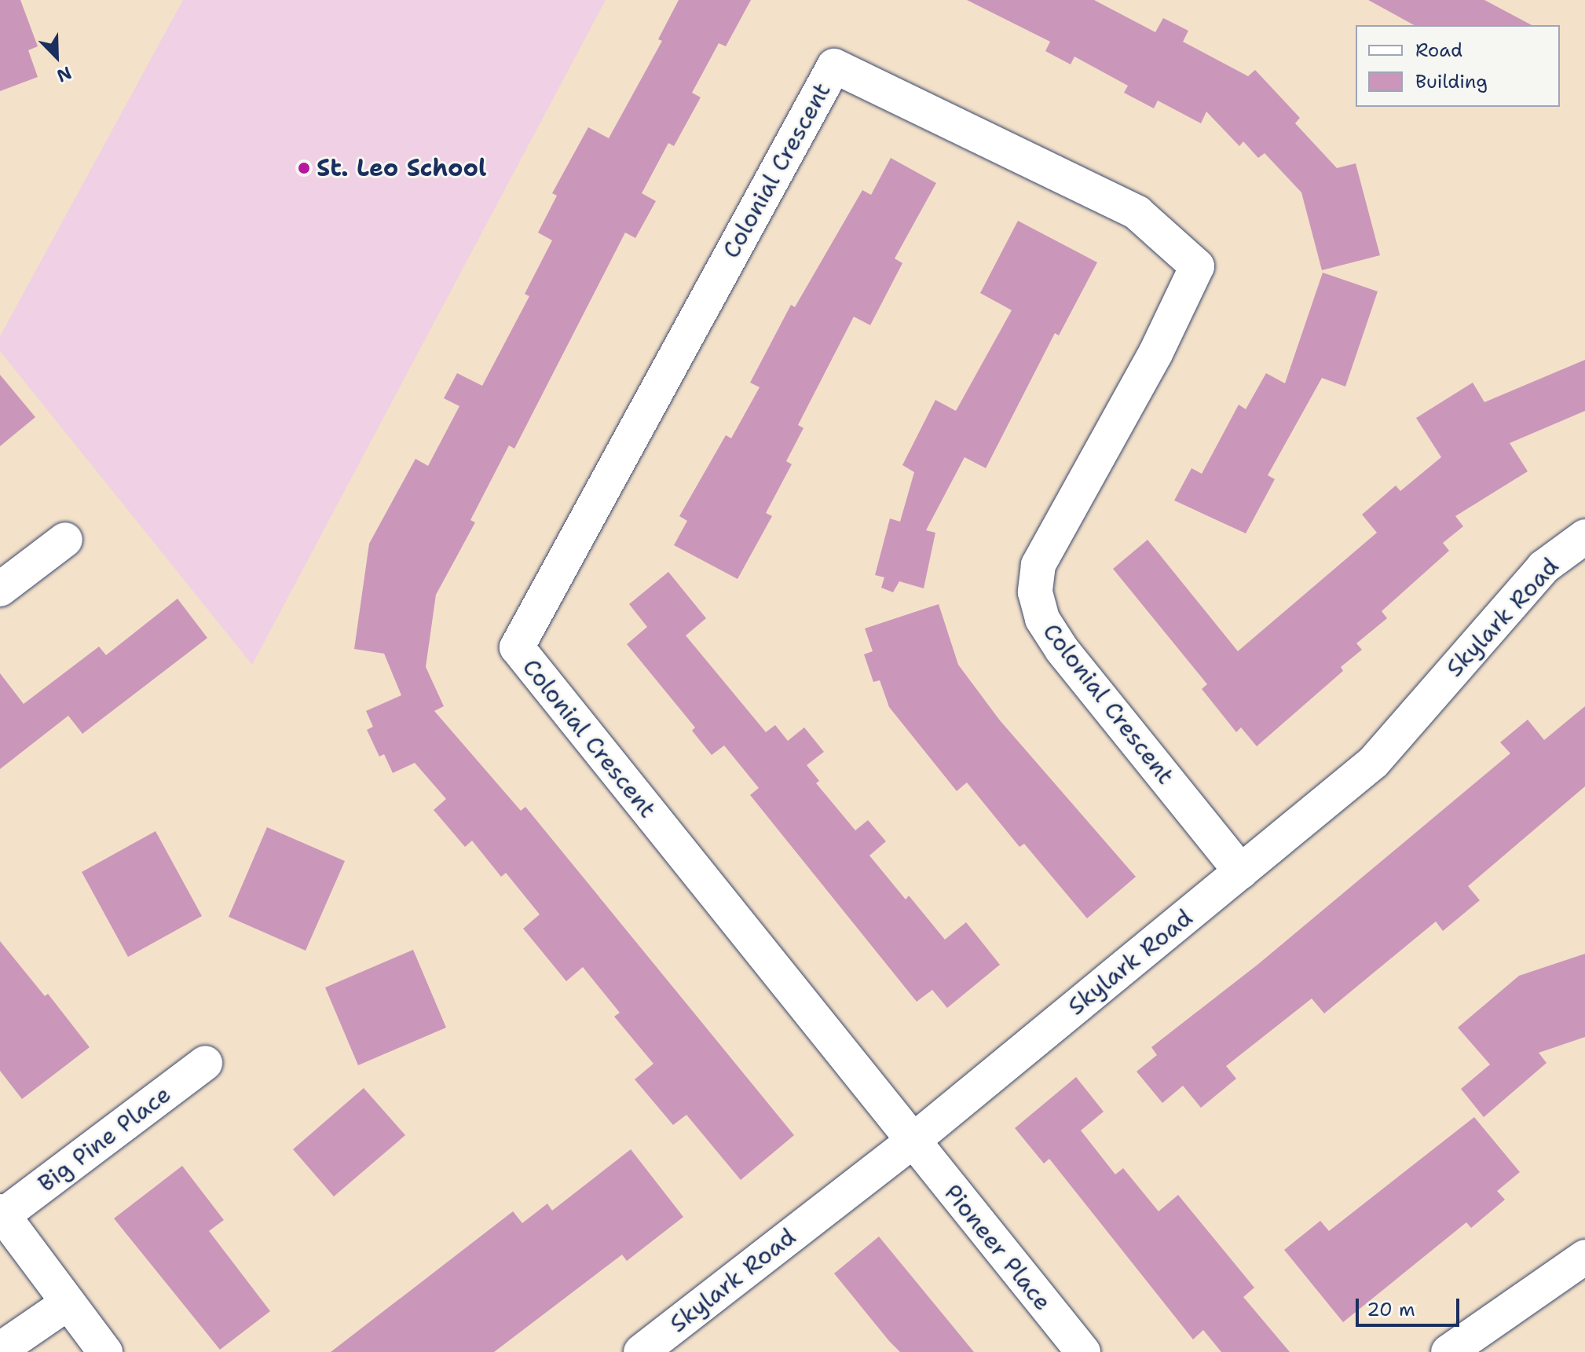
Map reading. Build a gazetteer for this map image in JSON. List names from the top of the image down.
{
  "streets": {
    "street": [
      "Colonial Crescent",
      "Skylark Road",
      "Big Pine Place",
      "Pioneer Place"
    ]
  },
  "crossings": [
    ["Colonial Crescent", "Skylark Road"],
    ["Colonial Crescent", "Pioneer Place"],
    ["Skylark Road", "Pioneer Place"]
  ],
  "places": ["St. Leo School"],
  "legend": ["Road", "Building"],
  "scale_bar": "20 m",
  "north": "bottom right"
}
